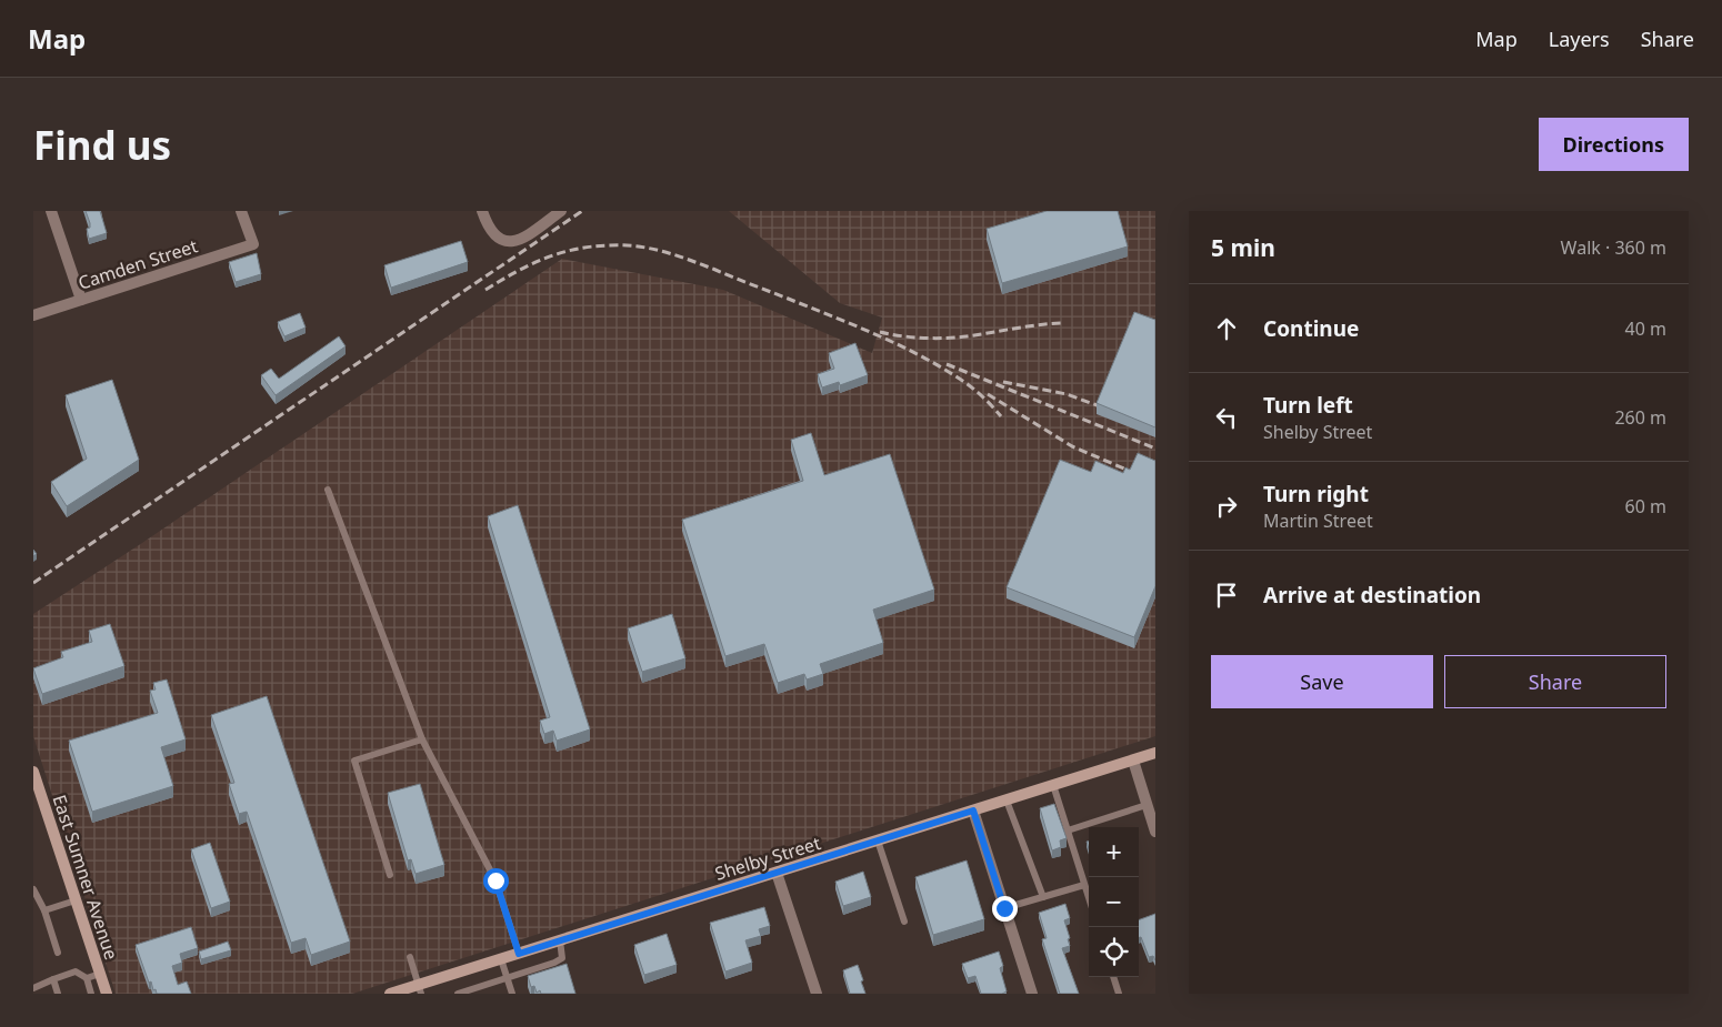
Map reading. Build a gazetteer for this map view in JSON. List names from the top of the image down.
{
  "streets": {
    "main road": ["Shelby Street", "East Sumner Avenue"],
    "street": ["Camden Street"]
  },
  "page": {
    "header": "Map",
    "nav": ["Map", "Layers", "Share"],
    "buttons": [
      "Directions",
      ["Save", "Share"]
    ],
    "title": "Find us",
    "heading": ["5 min", "Walk · 360 m"],
    "list": [
      ["Continue", "40 m"],
      ["Turn left", "Shelby Street", "260 m"],
      ["Turn right", "Martin Street", "60 m"],
      "Arrive at destination"
    ],
    "map_buttons": ["+", "−"]
  }
}
